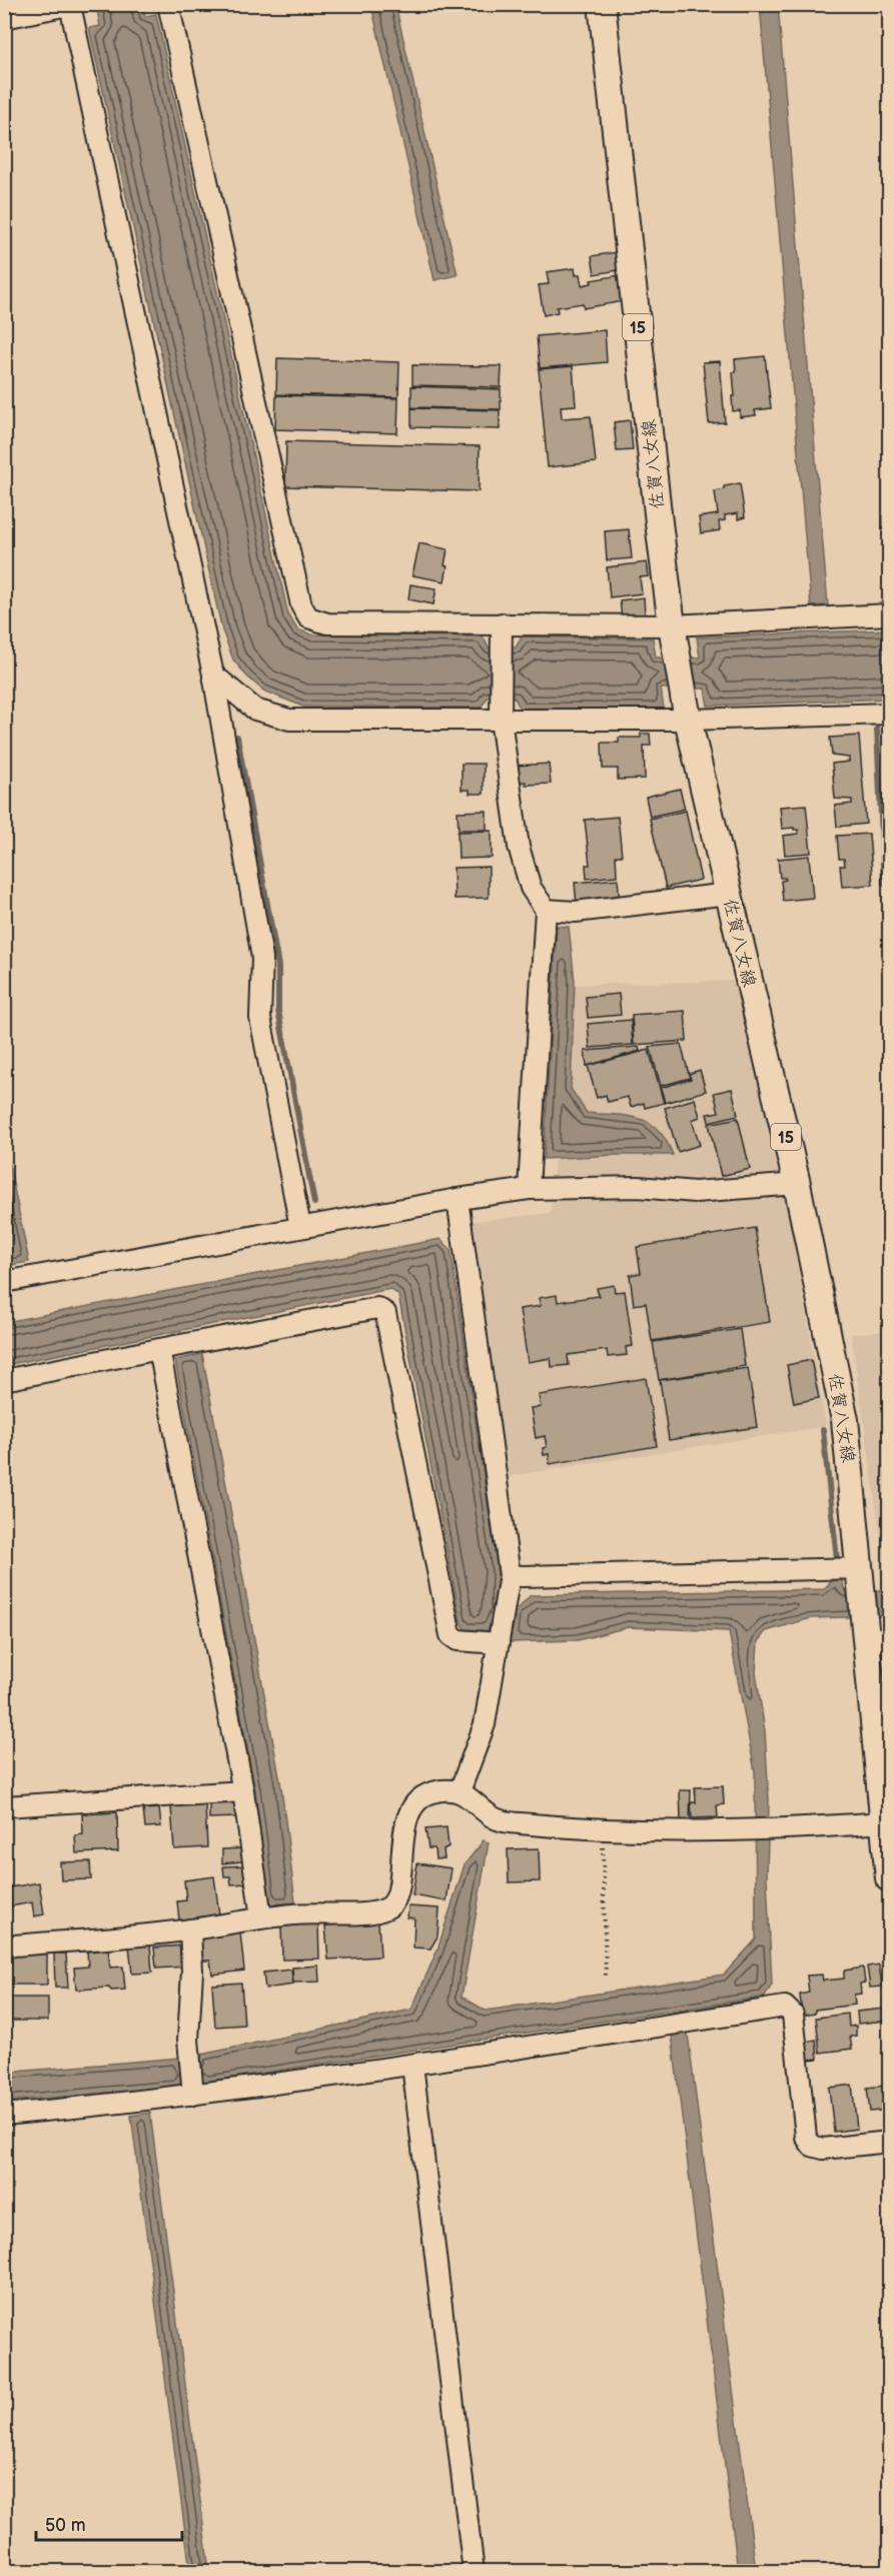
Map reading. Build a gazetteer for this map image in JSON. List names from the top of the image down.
{
  "streets": {
    "main road": ["15", "佐賀八女線"]
  },
  "scale_bar": "50 m"
}
